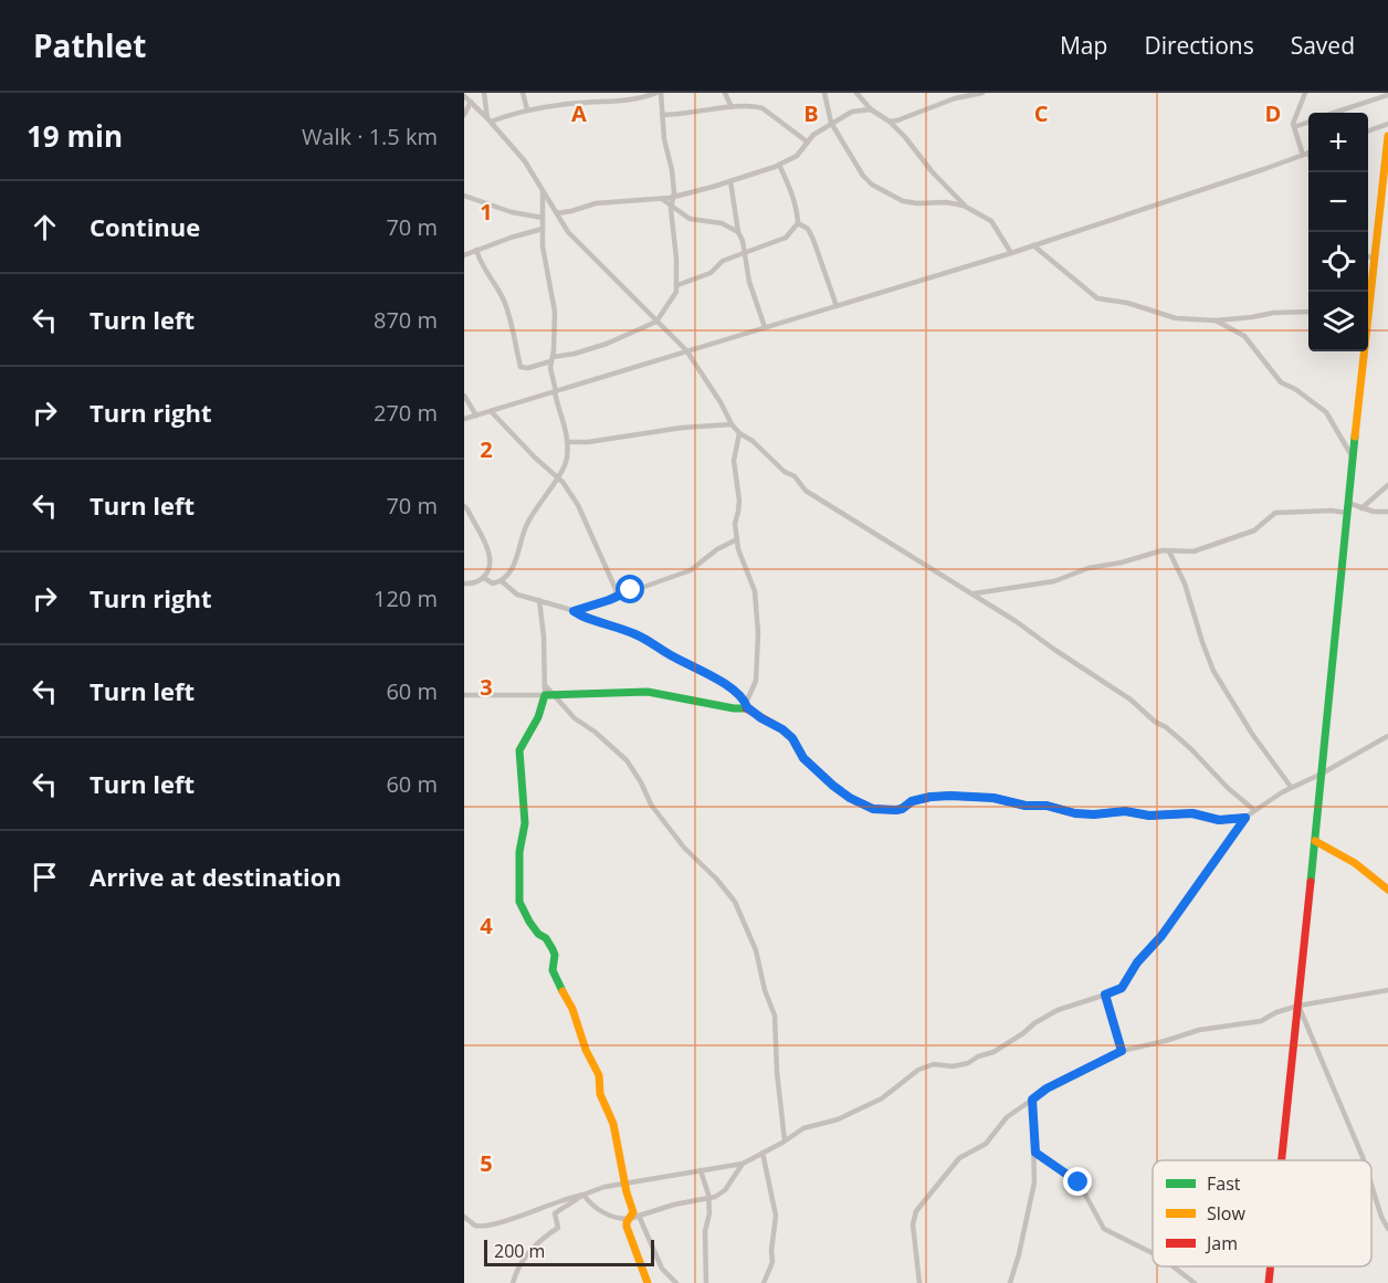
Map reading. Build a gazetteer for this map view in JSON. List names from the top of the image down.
{
  "legend": ["Fast", "Slow", "Jam"],
  "scale_bar": "200 m",
  "page": {
    "header": "Pathlet",
    "nav": ["Map", "Directions", "Saved"],
    "heading": ["19 min", "Walk · 1.5 km"],
    "map_buttons": ["+", "−"],
    "list": [
      ["Continue", "70 m"],
      ["Turn left", "870 m"],
      ["Turn right", "270 m"],
      ["Turn left", "70 m"],
      ["Turn right", "120 m"],
      ["Turn left", "60 m"],
      ["Turn left", "60 m"],
      "Arrive at destination"
    ],
    "scale": "200 m"
  },
  "grid": {
    "columns": [
      "A",
      "B",
      "C",
      "D"
    ],
    "rows": [
      "1",
      "2",
      "3",
      "4",
      "5"
    ]
  }
}
